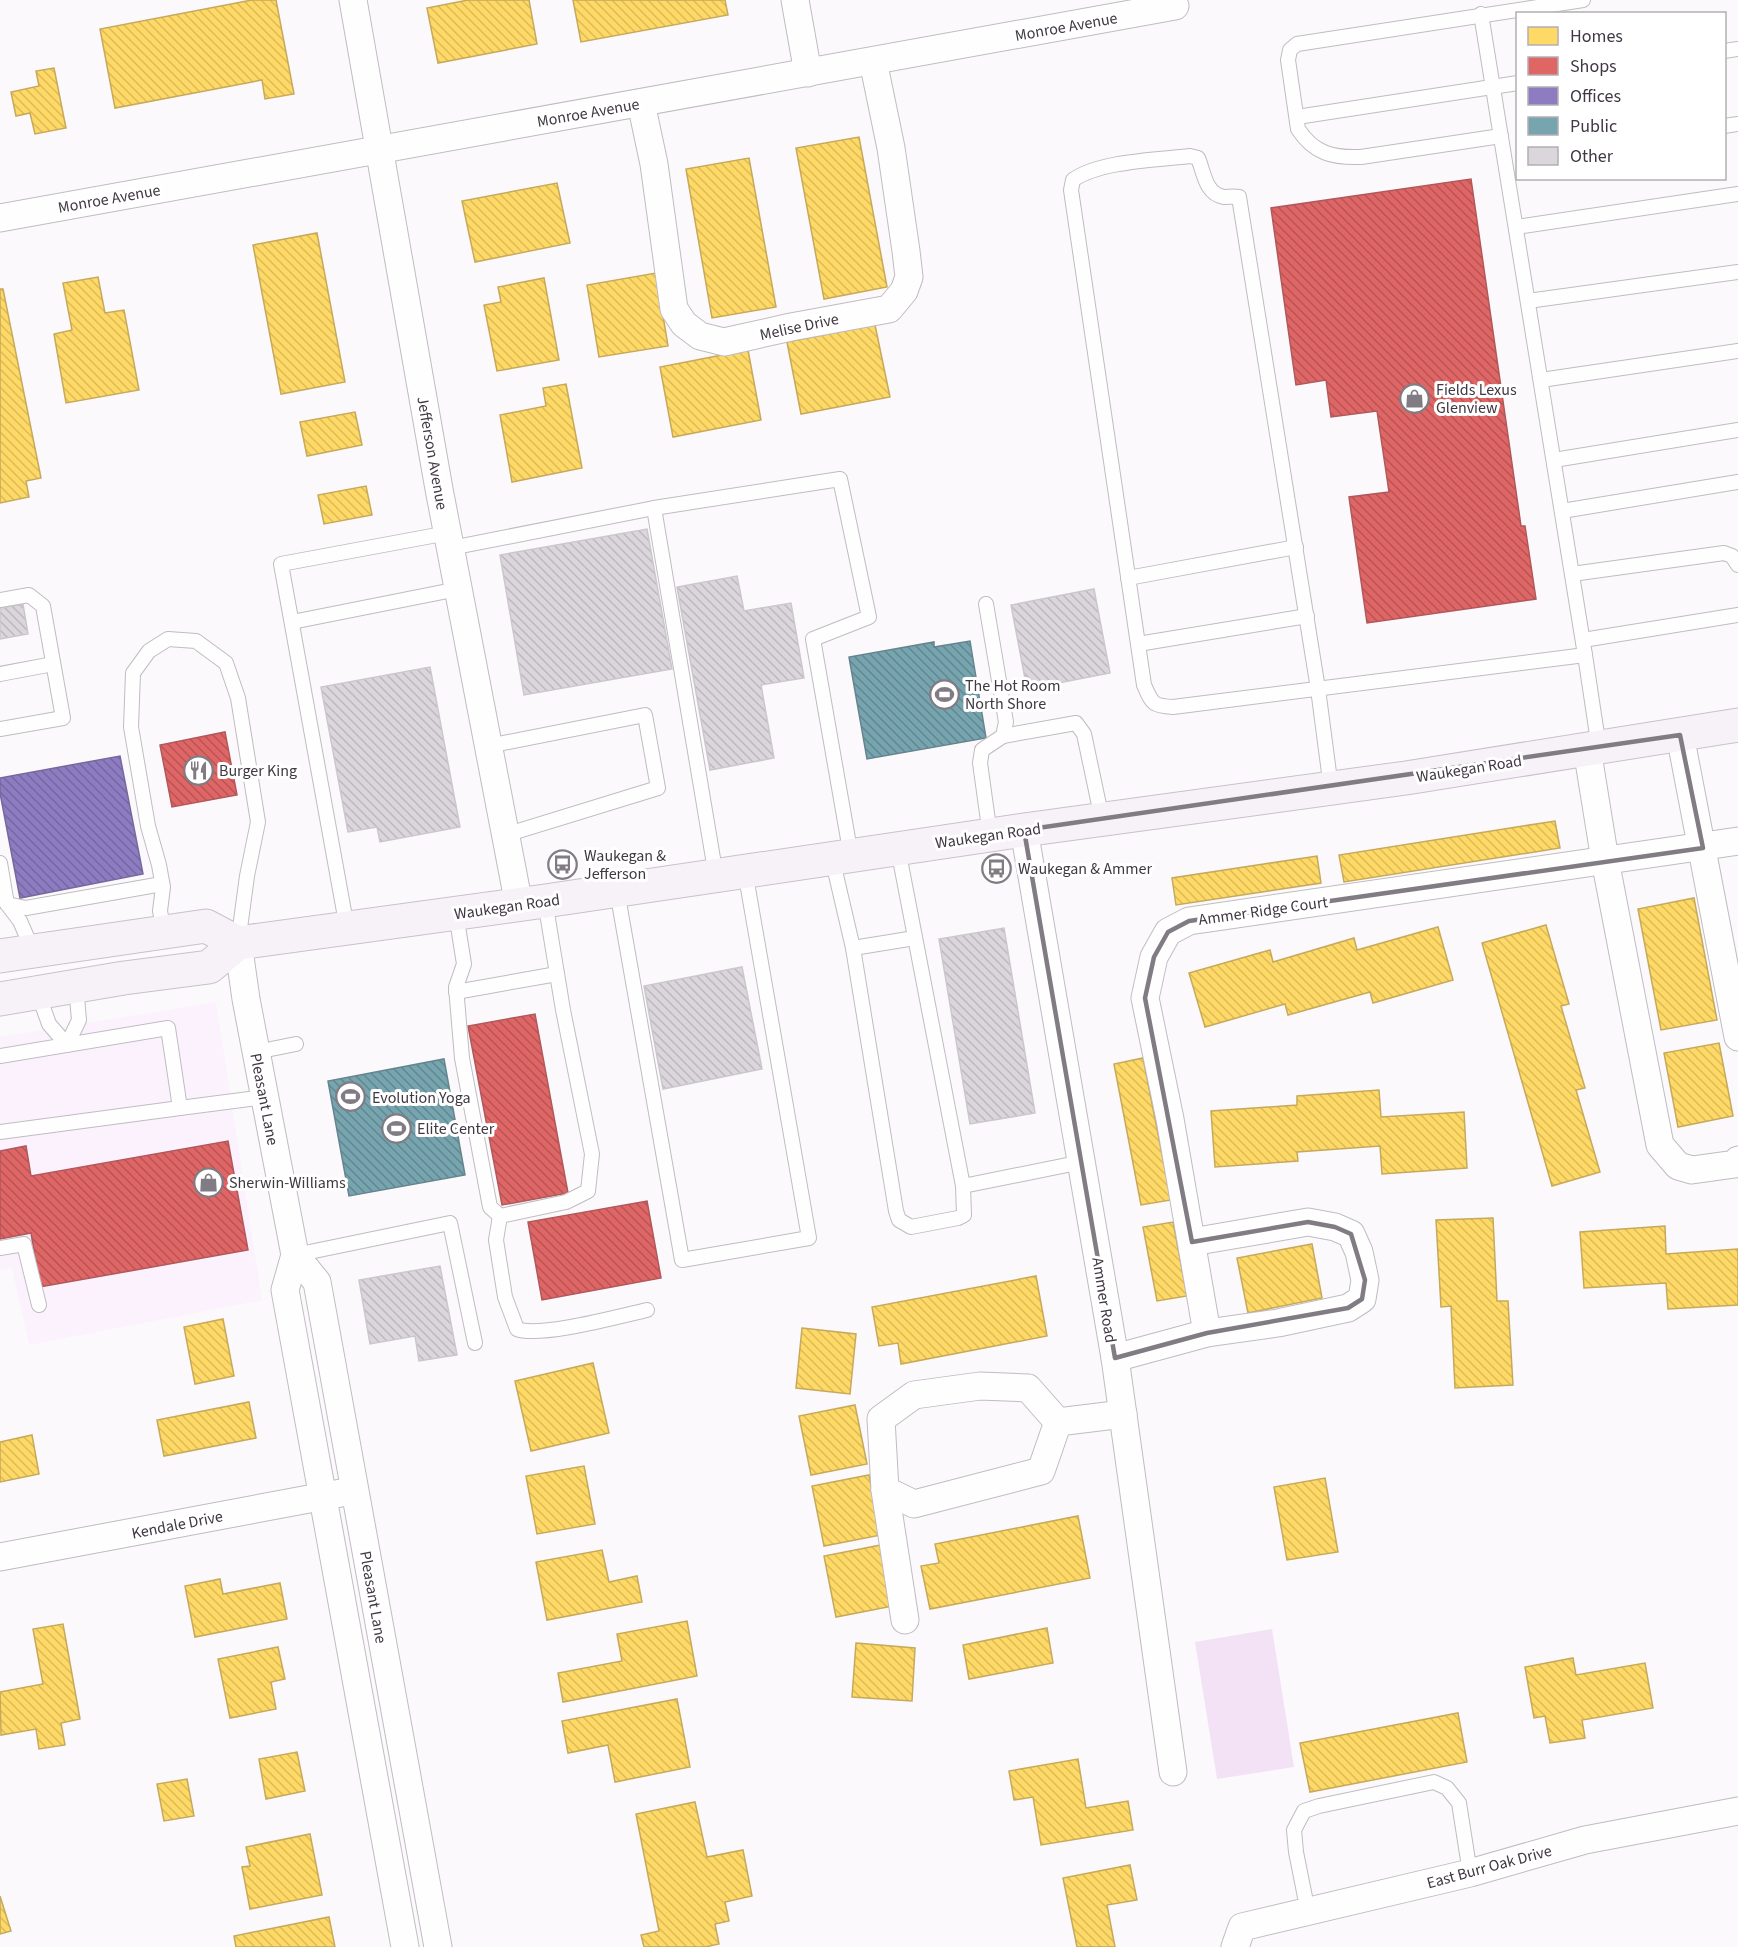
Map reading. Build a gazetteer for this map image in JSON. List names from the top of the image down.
{
  "streets": {
    "main road": ["Waukegan Road"],
    "street": [
      "Monroe Avenue",
      "Melise Drive",
      "Jefferson Avenue",
      "Ammer Ridge Court",
      "Pleasant Lane",
      "Ammer Road",
      "Kendale Drive",
      "East Burr Oak Drive"
    ]
  },
  "crossings": [
    ["Monroe Avenue", "Melise Drive"],
    ["Monroe Avenue", "Jefferson Avenue"],
    ["Jefferson Avenue", "Waukegan Road"],
    ["Waukegan Road", "Pleasant Lane"],
    ["Waukegan Road", "Ammer Road"],
    ["Pleasant Lane", "Kendale Drive"]
  ],
  "places": {
    "shop": ["Fields Lexus Glenview", "Sherwin-Williams"],
    "sports": ["The Hot Room North Shore", "Evolution Yoga", "Elite Center"],
    "restaurant": ["Burger King"],
    "bus stop": ["Waukegan & Jefferson", "Waukegan & Ammer"]
  },
  "legend": [
    "Homes",
    "Shops",
    "Offices",
    "Public",
    "Other"
  ]
}
